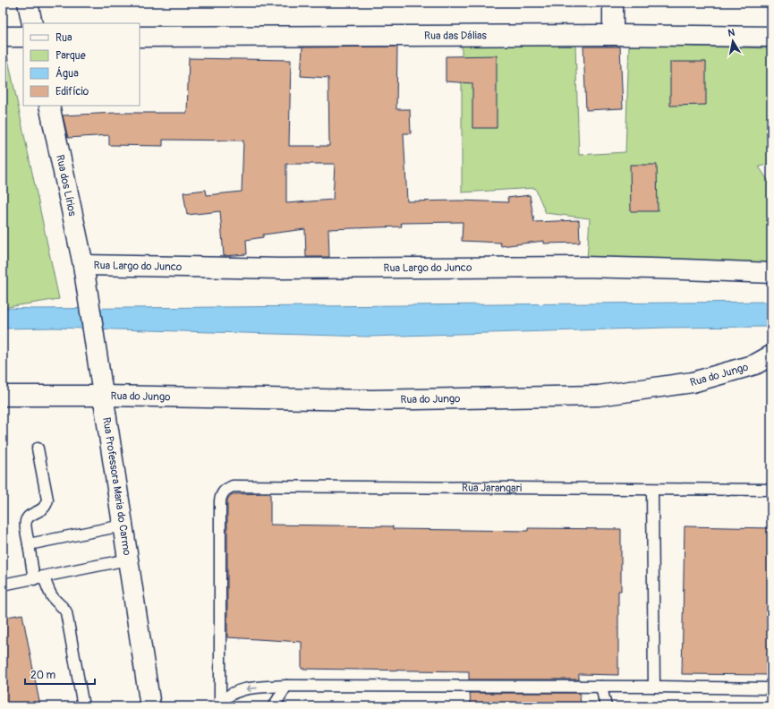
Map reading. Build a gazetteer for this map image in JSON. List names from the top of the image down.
{
  "streets": {
    "street": [
      "Rua das Dálias",
      "Rua dos Lírios",
      "Rua Largo do Junco",
      "Rua do Jungo",
      "Rua Professora Maria do Carmo"
    ],
    "lane": ["Rua Jarangari"]
  },
  "crossings": [
    ["Rua dos Lírios", "Rua Largo do Junco"],
    ["Rua dos Lírios", "Rua Professora Maria do Carmo"],
    ["Rua Largo do Junco", "Rua Professora Maria do Carmo"],
    ["Rua do Jungo", "Rua Professora Maria do Carmo"]
  ],
  "legend": [
    "Rua",
    "Parque",
    "Água",
    "Edifício"
  ],
  "scale_bar": "20 m",
  "north": "top"
}
